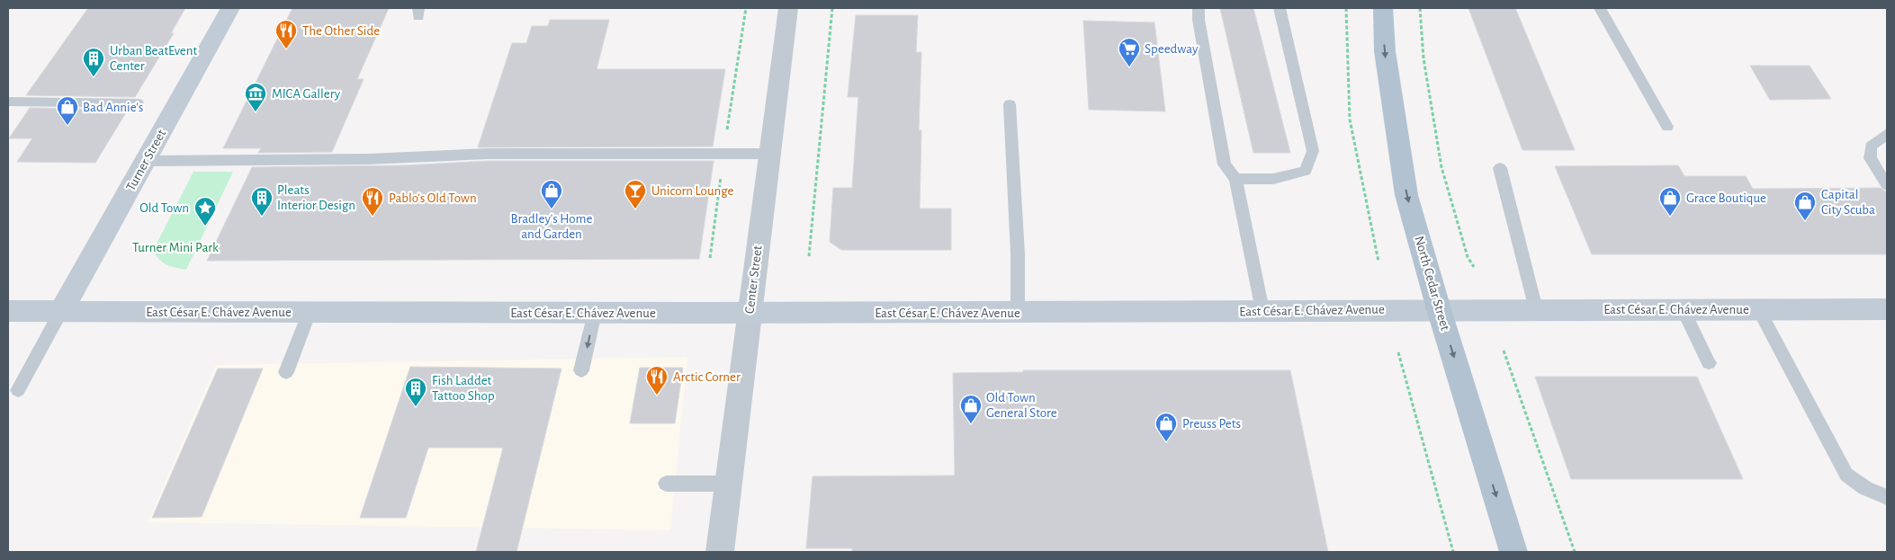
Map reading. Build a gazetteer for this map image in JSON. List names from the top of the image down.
{
  "streets": {
    "main road": ["North Cedar Street"],
    "street": ["Turner Street", "Center Street", "East César E. Chávez Avenue"]
  },
  "crossings": [
    ["Turner Street", "East César E. Chávez Avenue"],
    ["Center Street", "East César E. Chávez Avenue"],
    ["North Cedar Street", "East César E. Chávez Avenue"]
  ],
  "one_way": ["North Cedar Street"],
  "parks": ["Turner Mini Park"],
  "places": {
    "restaurant": ["The Other Side", "Pablo's Old Town", "Arctic Corner"],
    "supermarket": ["Speedway"],
    "building": ["Urban BeatEvent Center", "Pleats Interior Design", "Fish Laddet Tattoo Shop"],
    "museum": ["MICA Gallery"],
    "shop": [
      "Bad Annie’s",
      "Bradley's Home and Garden",
      "Grace Boutique",
      "Capital City Scuba",
      "Old Town General Store",
      "Preuss Pets"
    ],
    "bar": ["Unicorn Lounge"],
    "place": ["Old Town"]
  }
}
